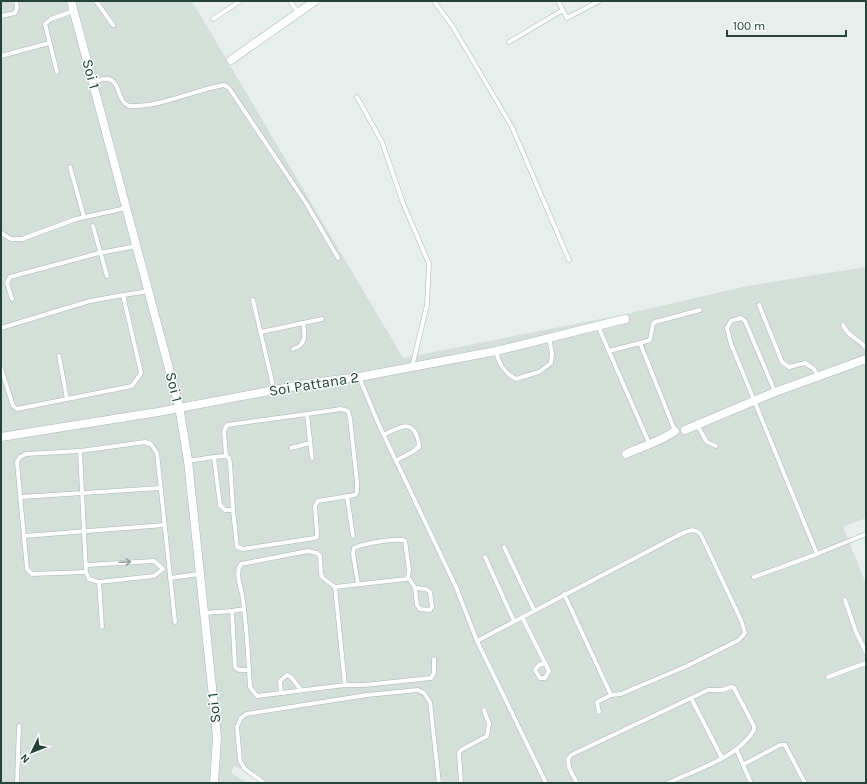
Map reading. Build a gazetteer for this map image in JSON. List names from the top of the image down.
{
  "streets": {
    "street": ["Soi 1", "Soi Pattana 2"]
  },
  "crossings": [
    ["Soi 1", "Soi Pattana 2"]
  ],
  "scale_bar": "100 m",
  "north": "bottom left"
}
